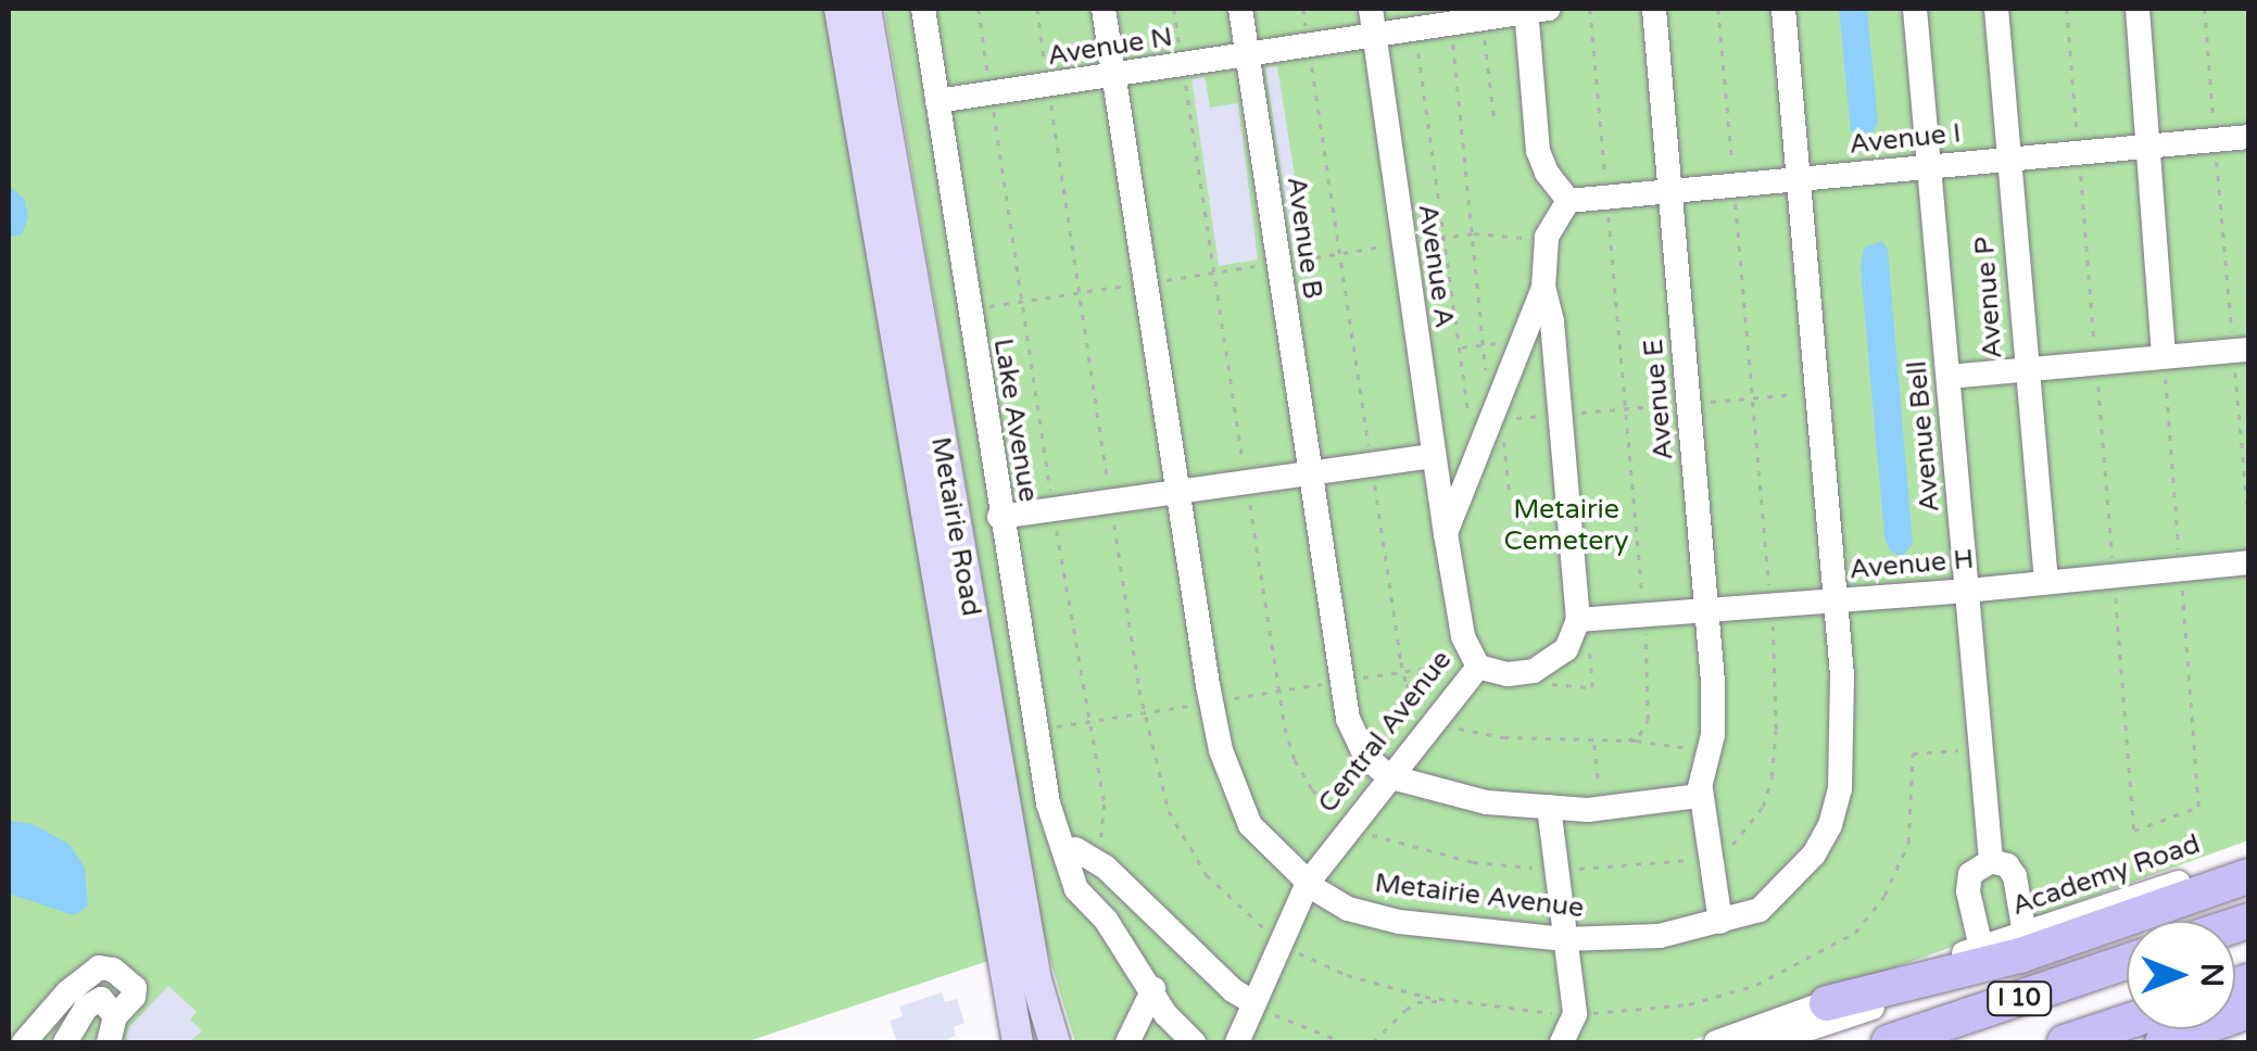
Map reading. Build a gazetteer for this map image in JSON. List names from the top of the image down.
{
  "streets": {
    "highway": ["I 10"],
    "main road": ["Metairie Road"],
    "street": [
      "Avenue N",
      "Avenue I",
      "Avenue B",
      "Avenue A",
      "Avenue P",
      "Avenue E",
      "Lake Avenue",
      "Avenue Bell",
      "Avenue H",
      "Central Avenue",
      "Academy Road",
      "Metairie Avenue"
    ]
  },
  "crossings": [
    ["Avenue N", "Avenue B"],
    ["Avenue N", "Avenue A"],
    ["Avenue N", "Lake Avenue"],
    ["Avenue N", "Metairie Avenue"],
    ["Avenue I", "Avenue P"],
    ["Avenue I", "Avenue E"],
    ["Avenue I", "Avenue Bell"],
    ["Avenue I", "Metairie Avenue"],
    ["Avenue A", "Central Avenue"],
    ["Avenue P", "Avenue H"],
    ["Avenue E", "Avenue H"],
    ["Avenue E", "Metairie Avenue"],
    ["Avenue Bell", "Avenue H"],
    ["Avenue H", "Metairie Avenue"],
    ["Central Avenue", "Metairie Avenue"]
  ],
  "parks": ["Metairie Cemetery"],
  "north": "right"
}
